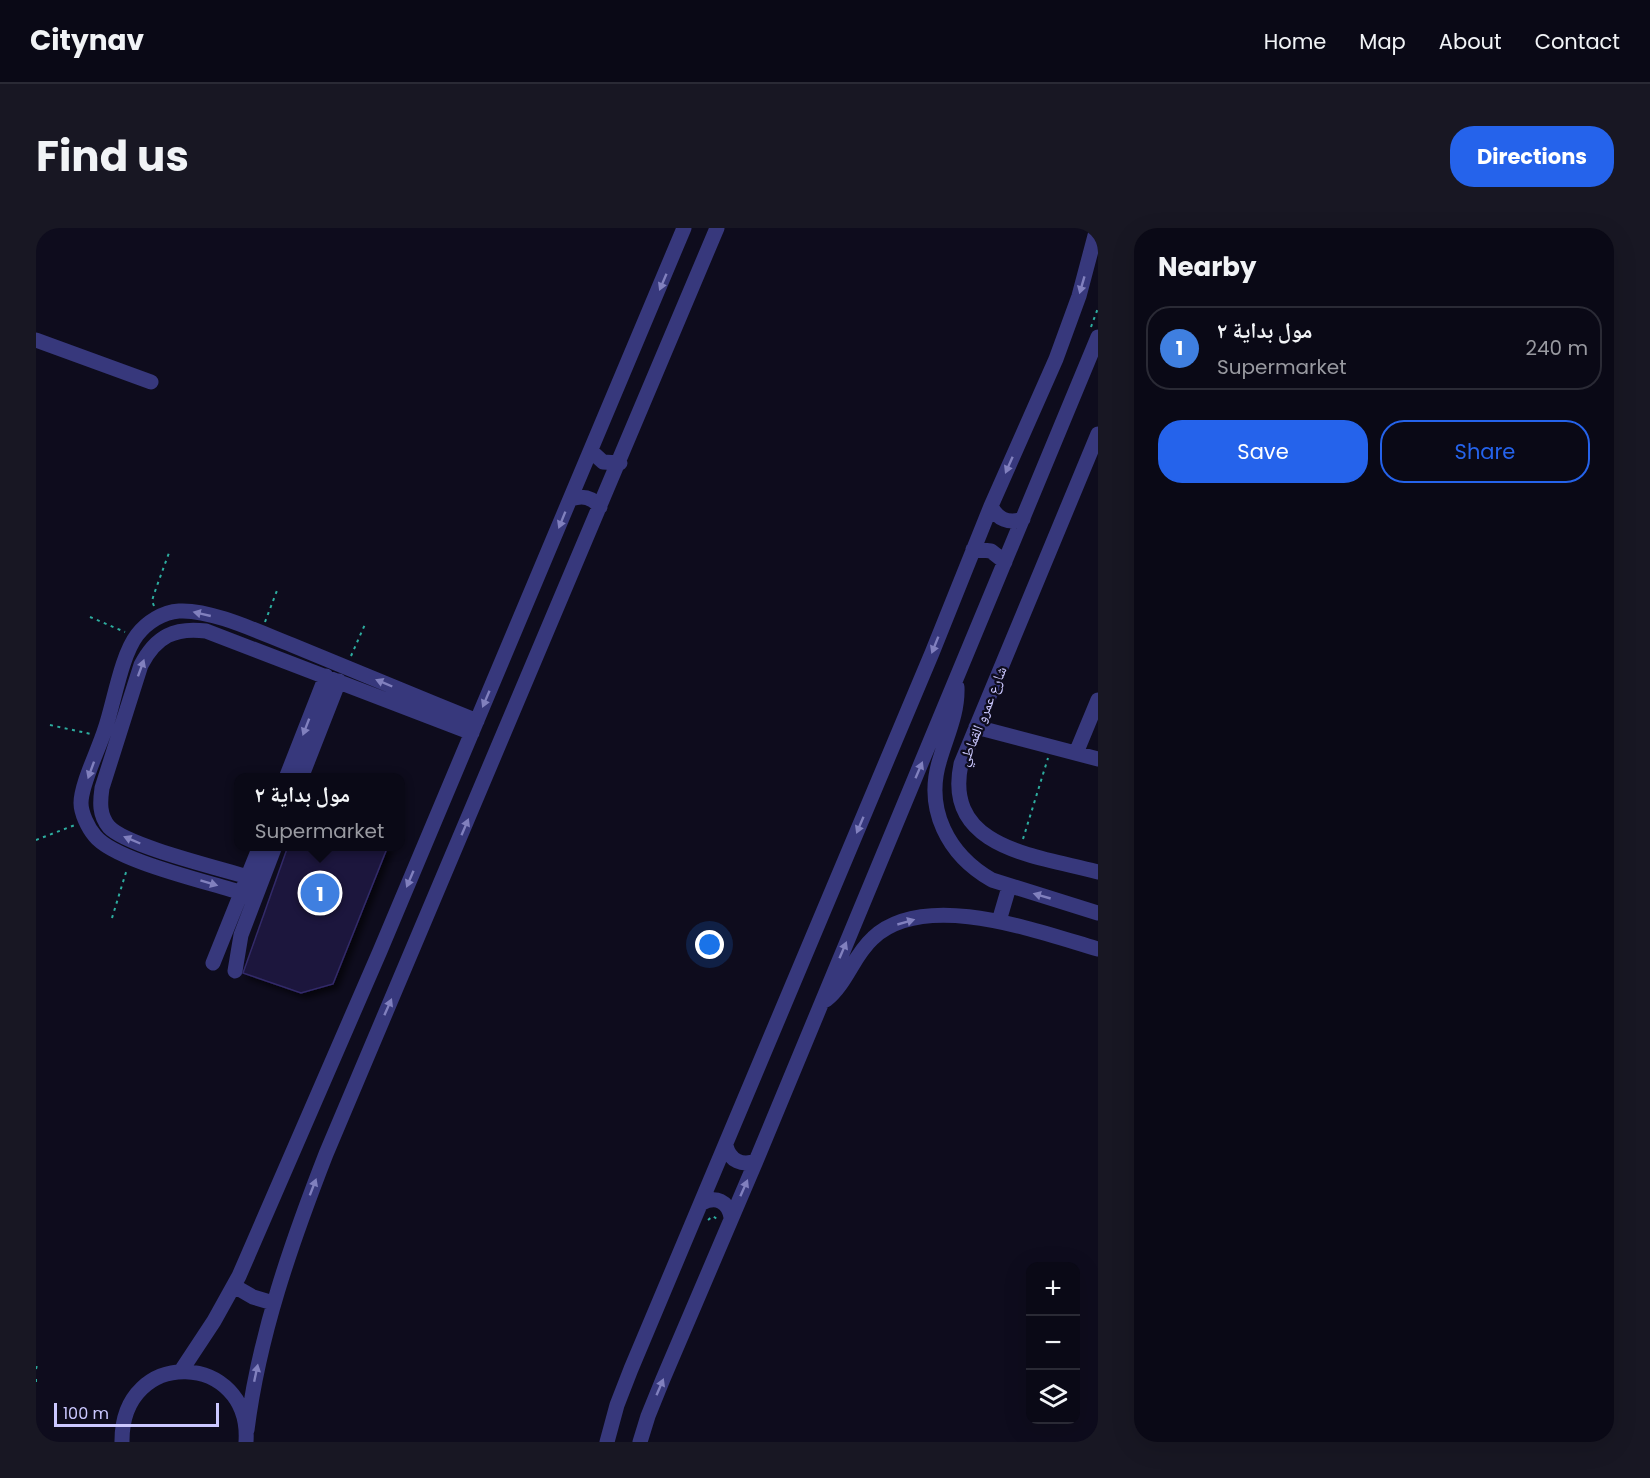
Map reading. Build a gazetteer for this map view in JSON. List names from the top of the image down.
{
  "streets": {
    "street": ["شارع عمرو القماطي"]
  },
  "scale_bar": "100 m",
  "page": {
    "header": "Citynav",
    "nav": [
      "Home",
      "Map",
      "About",
      "Contact"
    ],
    "title": "Find us",
    "buttons": [
      "Directions",
      ["Save", "Share"]
    ],
    "heading": "Nearby",
    "list": [
      {
        "mark": "1",
        "name": "مول بداية ۲",
        "note": "Supermarket",
        "value": "240 m"
      }
    ],
    "popup": ["مول بداية ۲", "Supermarket"],
    "pins": "1",
    "map_buttons": ["+", "−"],
    "scale": "100 m"
  }
}
